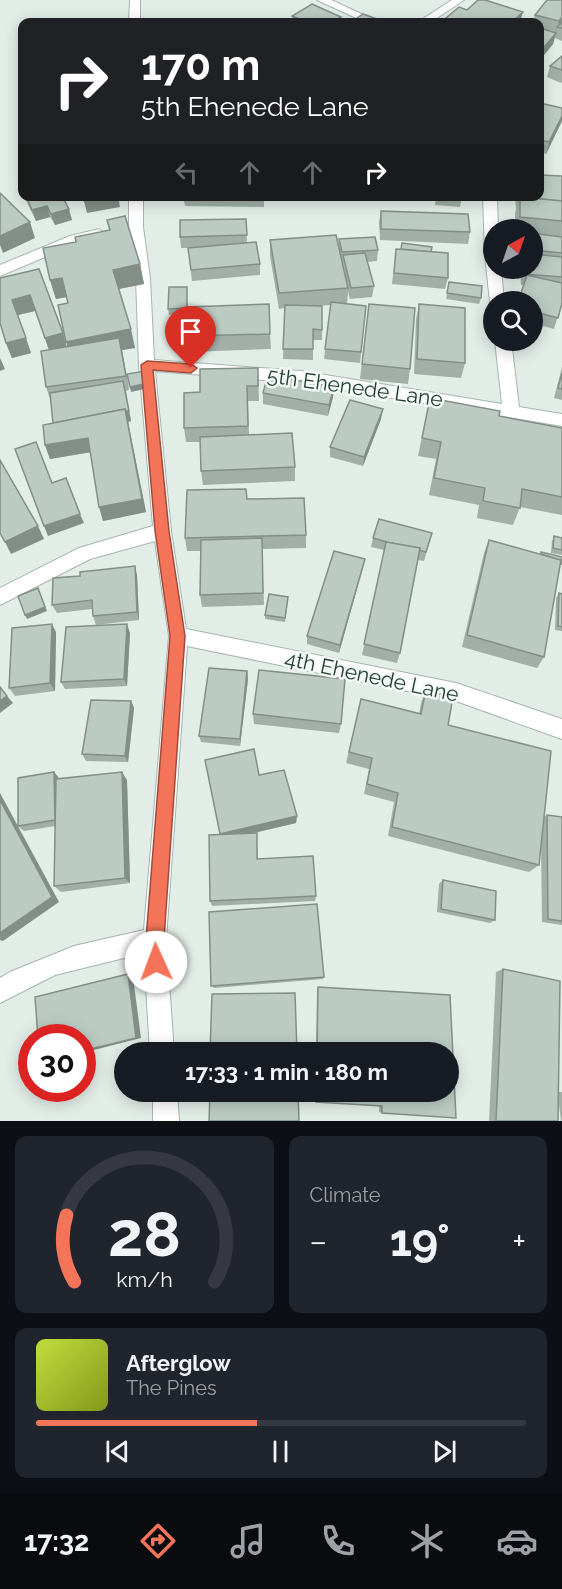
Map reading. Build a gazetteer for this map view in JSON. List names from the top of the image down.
{
  "streets": {
    "street": ["5th Ehenede Lane", "4th Ehenede Lane"]
  },
  "north": "top right",
  "page": {
    "turn": ["170 m", "5th Ehenede Lane"],
    "limit": "30",
    "trip": "17:33 · 1 min · 180 m",
    "tile": "Climate",
    "heat": ["−", "19°", "+"],
    "song": ["Afterglow", "The Pines"],
    "tabs": "17:32",
    "gauge": ["28", "km/h"]
  }
}
